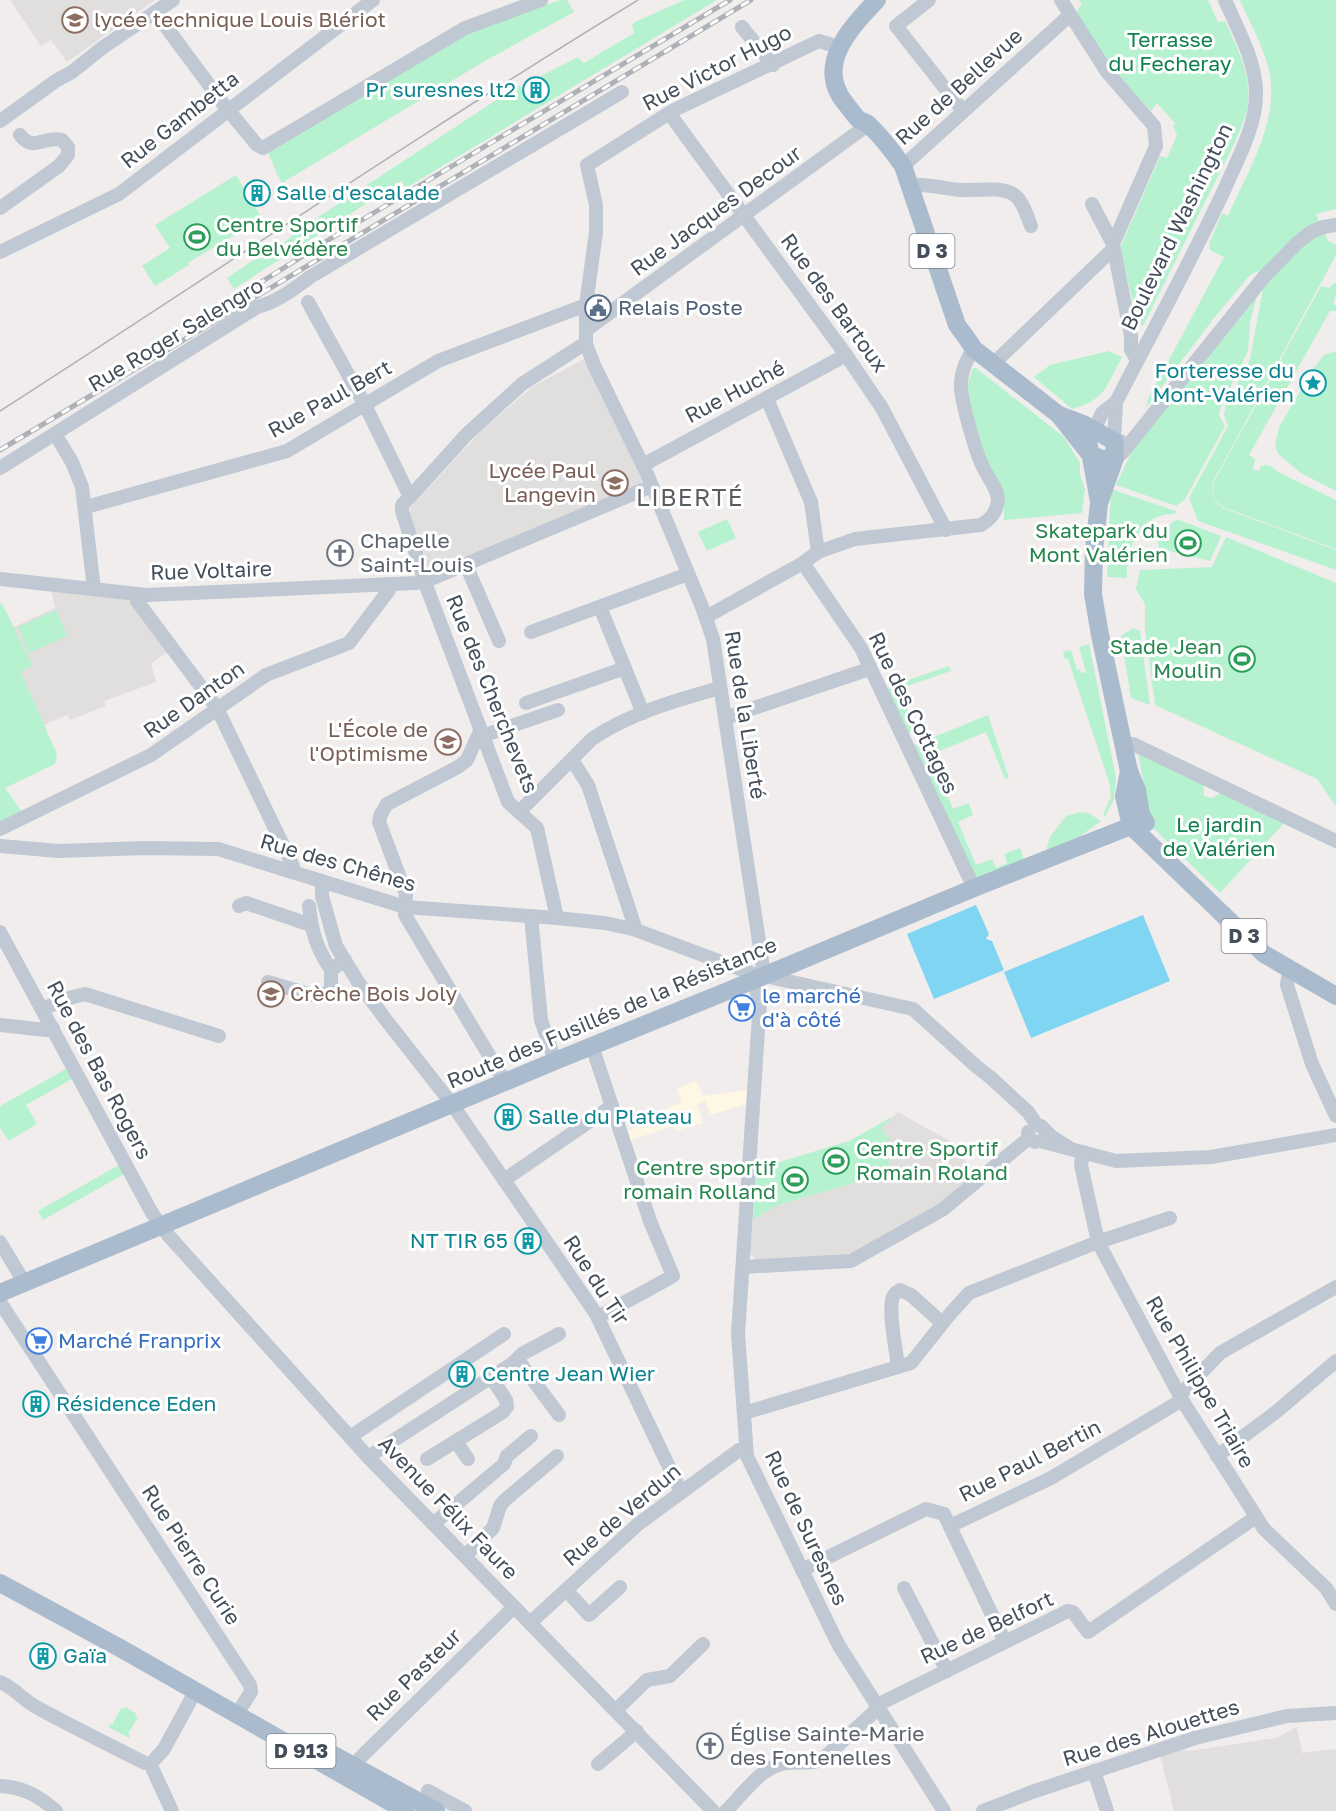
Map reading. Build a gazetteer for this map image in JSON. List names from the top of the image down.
{
  "streets": {
    "main road": [
      "Boulevard Washington",
      "D 3",
      "Route des Fusillés de la Résistance",
      "D 913"
    ],
    "street": [
      "Rue Victor Hugo",
      "Rue de Bellevue",
      "Rue Gambetta",
      "Rue Jacques Decour",
      "Rue des Bartoux",
      "Rue Roger Salengro",
      "Rue Huché",
      "Rue Paul Bert",
      "Rue Voltaire",
      "Rue des Cherchevets",
      "Rue Danton",
      "Rue des Cottages",
      "Rue de la Liberté",
      "Rue des Chênes",
      "Rue des Bas Rogers",
      "Rue du Tir",
      "Rue Philippe Triaire",
      "Rue Paul Bertin",
      "Avenue Félix Faure",
      "Rue de Verdun",
      "Rue de Suresnes",
      "Rue Pierre Curie",
      "Rue de Belfort",
      "Rue Pasteur",
      "Rue des Alouettes"
    ]
  },
  "crossings": [
    ["Rue Victor Hugo", "D 3"],
    ["Rue Victor Hugo", "Rue des Bartoux"],
    ["Rue Victor Hugo", "Rue de la Liberté"],
    ["Rue de Bellevue", "D 3"],
    ["Rue Jacques Decour", "D 3"],
    ["Rue Jacques Decour", "Rue des Bartoux"],
    ["Rue Jacques Decour", "Rue de la Liberté"],
    ["Boulevard Washington", "D 3"],
    ["D 3", "Route des Fusillés de la Résistance"],
    ["Rue des Bartoux", "Rue Huché"],
    ["Rue Huché", "Rue de la Liberté"],
    ["Rue Paul Bert", "Rue de la Liberté"],
    ["Rue Voltaire", "Rue des Cherchevets"],
    ["Rue Voltaire", "Rue Danton"],
    ["Rue Voltaire", "Rue de la Liberté"],
    ["Rue des Cherchevets", "Rue des Chênes"],
    ["Rue des Cottages", "Route des Fusillés de la Résistance"],
    ["Rue de la Liberté", "Rue des Chênes"],
    ["Rue de la Liberté", "Route des Fusillés de la Résistance"],
    ["Rue de la Liberté", "Rue de Suresnes"],
    ["Rue des Chênes", "Route des Fusillés de la Résistance"],
    ["Rue des Chênes", "Rue du Tir"],
    ["Rue des Chênes", "Rue de Suresnes"],
    ["Route des Fusillés de la Résistance", "Rue des Bas Rogers"],
    ["Route des Fusillés de la Résistance", "Rue du Tir"],
    ["Route des Fusillés de la Résistance", "Avenue Félix Faure"],
    ["Route des Fusillés de la Résistance", "Rue de Suresnes"],
    ["Rue des Bas Rogers", "Avenue Félix Faure"],
    ["Rue du Tir", "Rue de Verdun"],
    ["Rue Philippe Triaire", "Rue Paul Bertin"],
    ["Rue Philippe Triaire", "Rue de Belfort"],
    ["Rue Paul Bertin", "Rue de Suresnes"],
    ["Avenue Félix Faure", "Rue de Verdun"],
    ["Avenue Félix Faure", "Rue Pasteur"],
    ["Rue de Verdun", "Rue de Suresnes"],
    ["Rue de Suresnes", "Rue de Belfort"],
    ["Rue Pierre Curie", "D 913"],
    ["Rue Pasteur", "D 913"]
  ],
  "districts": ["LIBERTÉ"],
  "parks": ["Terrasse du Fecheray", "Le jardin de Valérien"],
  "places": {
    "school or university": [
      "lycée technique Louis Blériot",
      "Lycée Paul Langevin",
      "L'École de l'Optimisme",
      "Crèche Bois Joly"
    ],
    "building": [
      "Pr suresnes lt2",
      "Salle d'escalade",
      "Salle du Plateau",
      "NT TIR 65",
      "Centre Jean Wier",
      "Résidence Eden",
      "Gaïa"
    ],
    "sports": [
      "Centre Sportif du Belvédère",
      "Skatepark du Mont Valérien",
      "Stade Jean Moulin",
      "Centre Sportif Romain Roland",
      "Centre sportif romain Rolland"
    ],
    "public building": ["Relais Poste"],
    "place": ["Forteresse du Mont-Valérien"],
    "church": ["Chapelle Saint-Louis", "Église Sainte-Marie des Fontenelles"],
    "supermarket": ["le marché d'à côté", "Marché Franprix"]
  }
}
